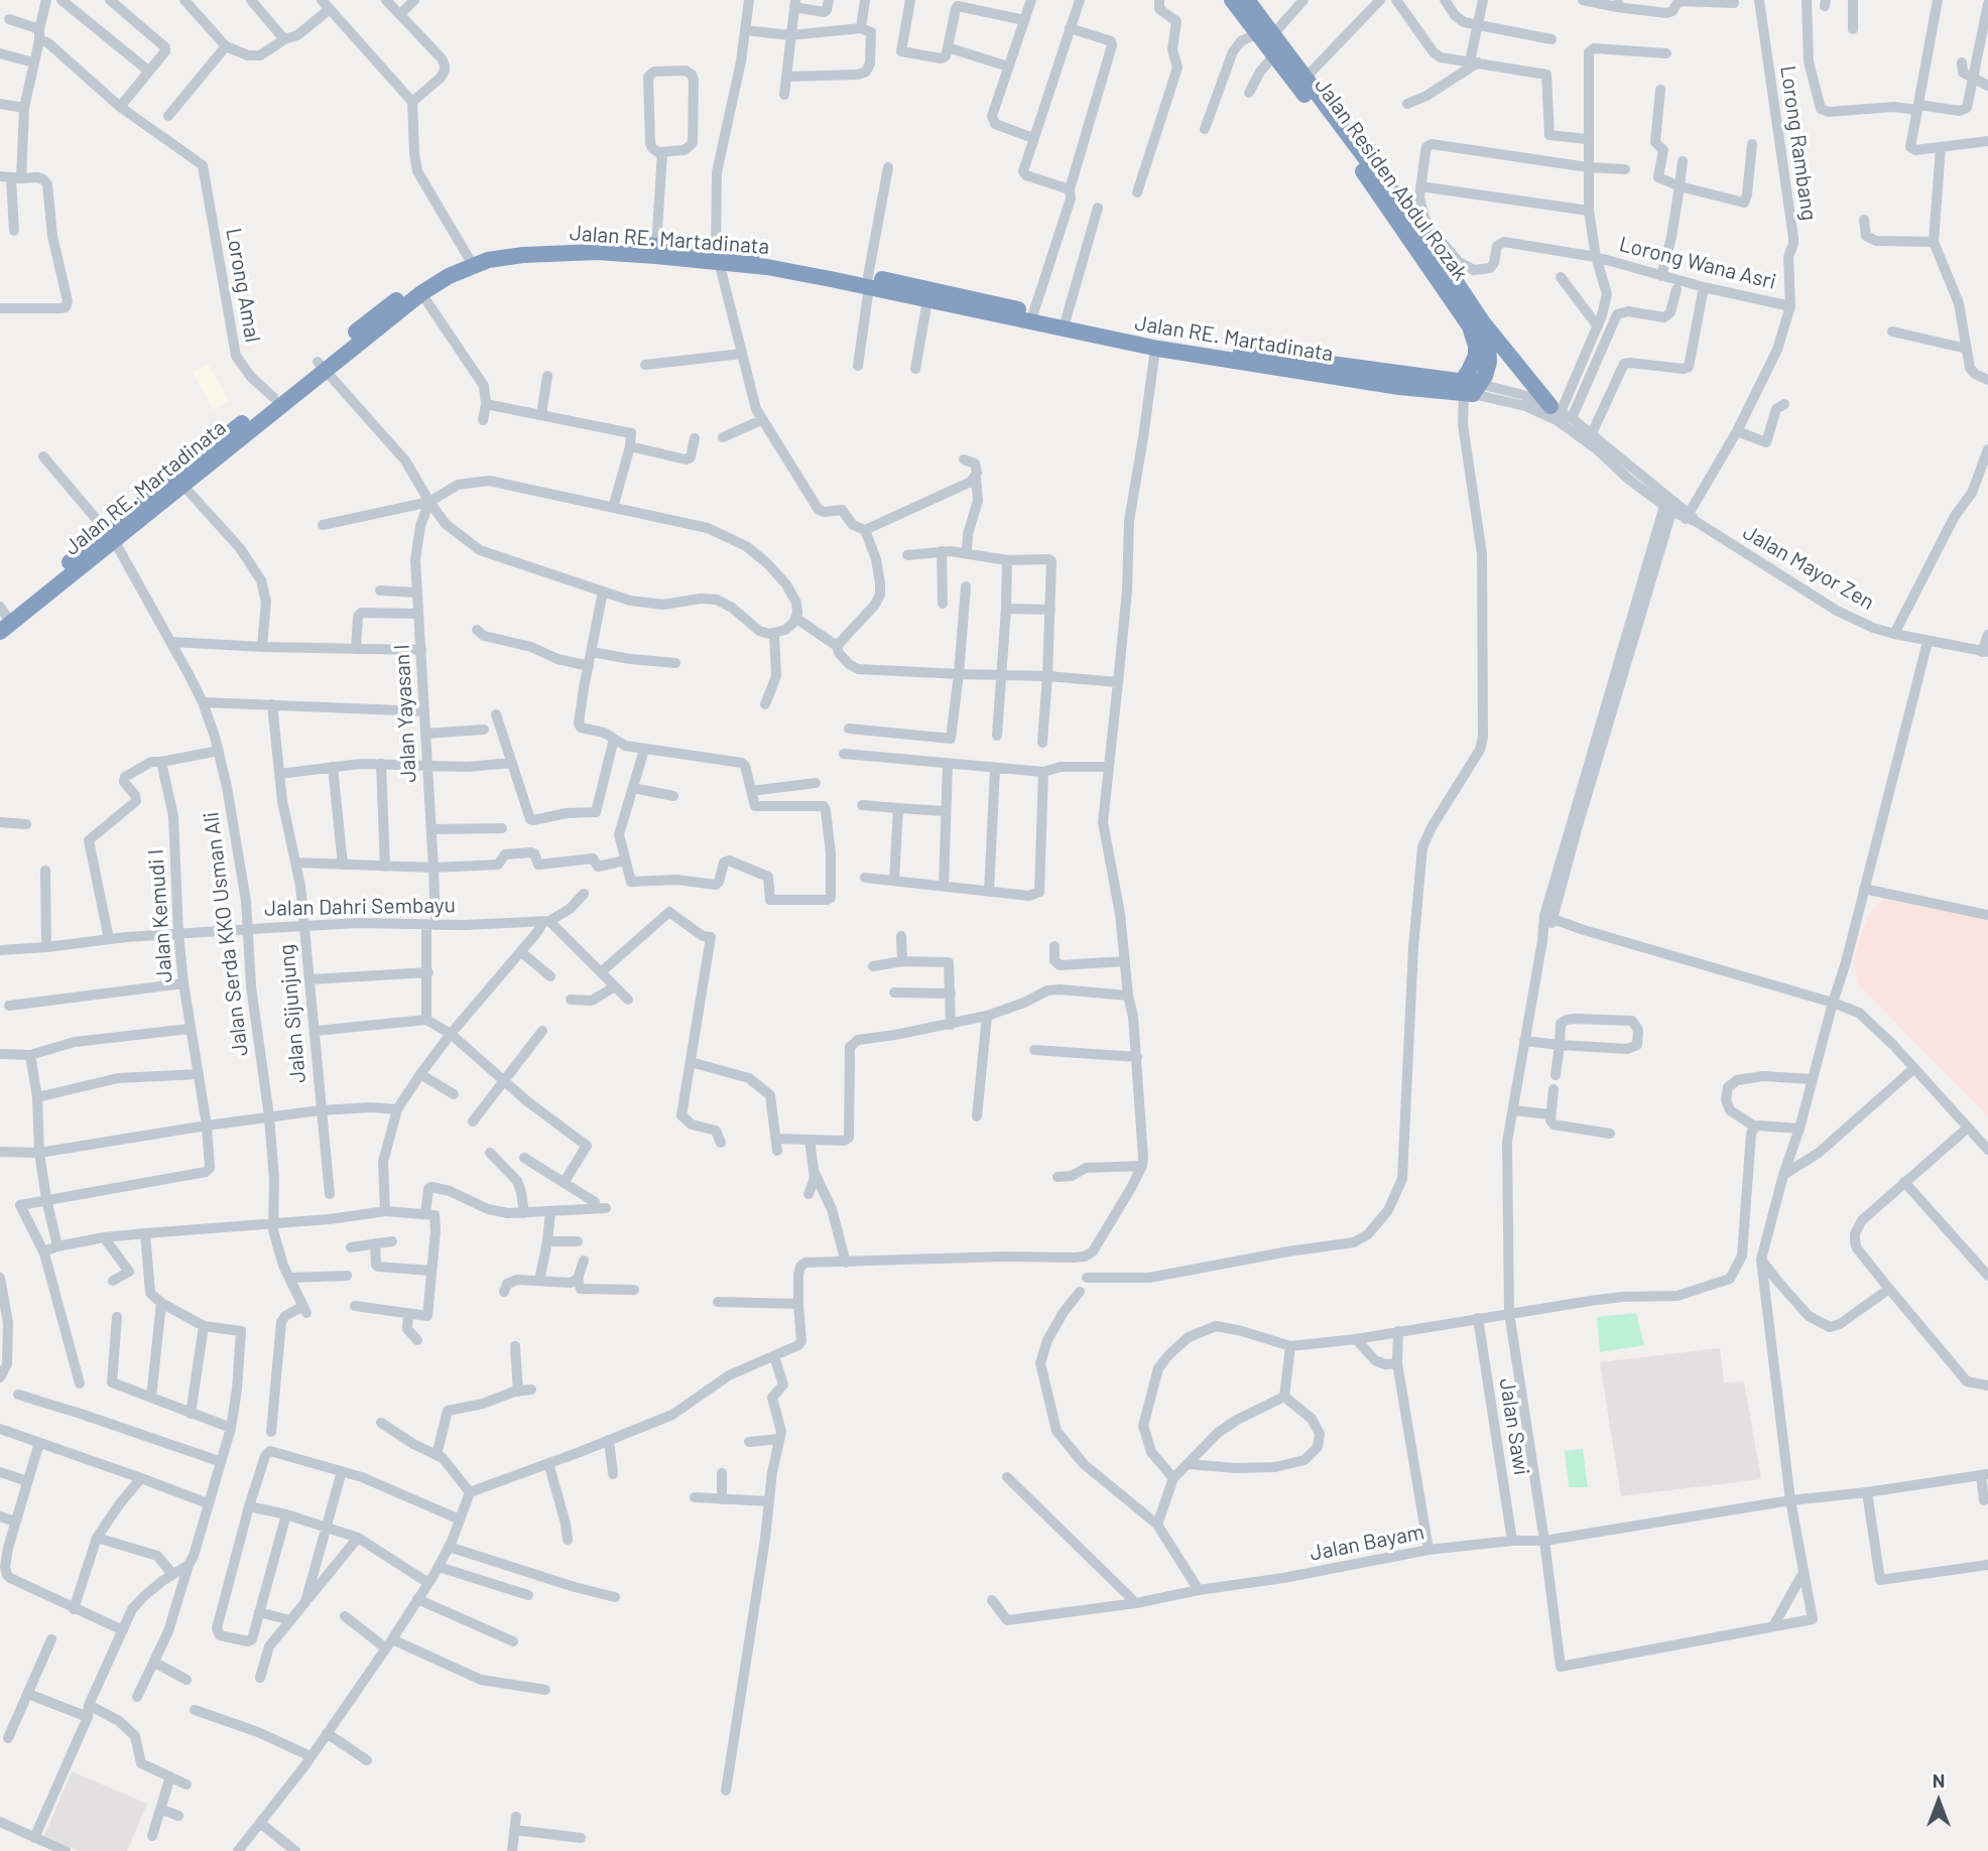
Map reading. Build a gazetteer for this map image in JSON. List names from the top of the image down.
{
  "streets": {
    "highway": ["Jalan Residen Abdul Rozak", "Jalan RE. Martadinata"],
    "street": [
      "Lorong Rambang",
      "Lorong Wana Asri",
      "Lorong Amal",
      "Jalan Mayor Zen",
      "Jalan Yayasan I",
      "Jalan Dahri Sembayu",
      "Jalan Kemudi I",
      "Jalan Serda KKO Usman Ali",
      "Jalan Sijunjung",
      "Jalan Sawi",
      "Jalan Bayam"
    ]
  },
  "crossings": [
    ["Lorong Rambang", "Lorong Wana Asri"],
    ["Lorong Rambang", "Jalan Mayor Zen"],
    ["Jalan Residen Abdul Rozak", "Jalan RE. Martadinata"],
    ["Jalan Residen Abdul Rozak", "Lorong Wana Asri"],
    ["Jalan RE. Martadinata", "Jalan Serda KKO Usman Ali"],
    ["Jalan Yayasan I", "Jalan Dahri Sembayu"],
    ["Jalan Dahri Sembayu", "Jalan Kemudi I"],
    ["Jalan Dahri Sembayu", "Jalan Serda KKO Usman Ali"],
    ["Jalan Dahri Sembayu", "Jalan Sijunjung"],
    ["Jalan Sawi", "Jalan Bayam"]
  ],
  "north": "top"
}
